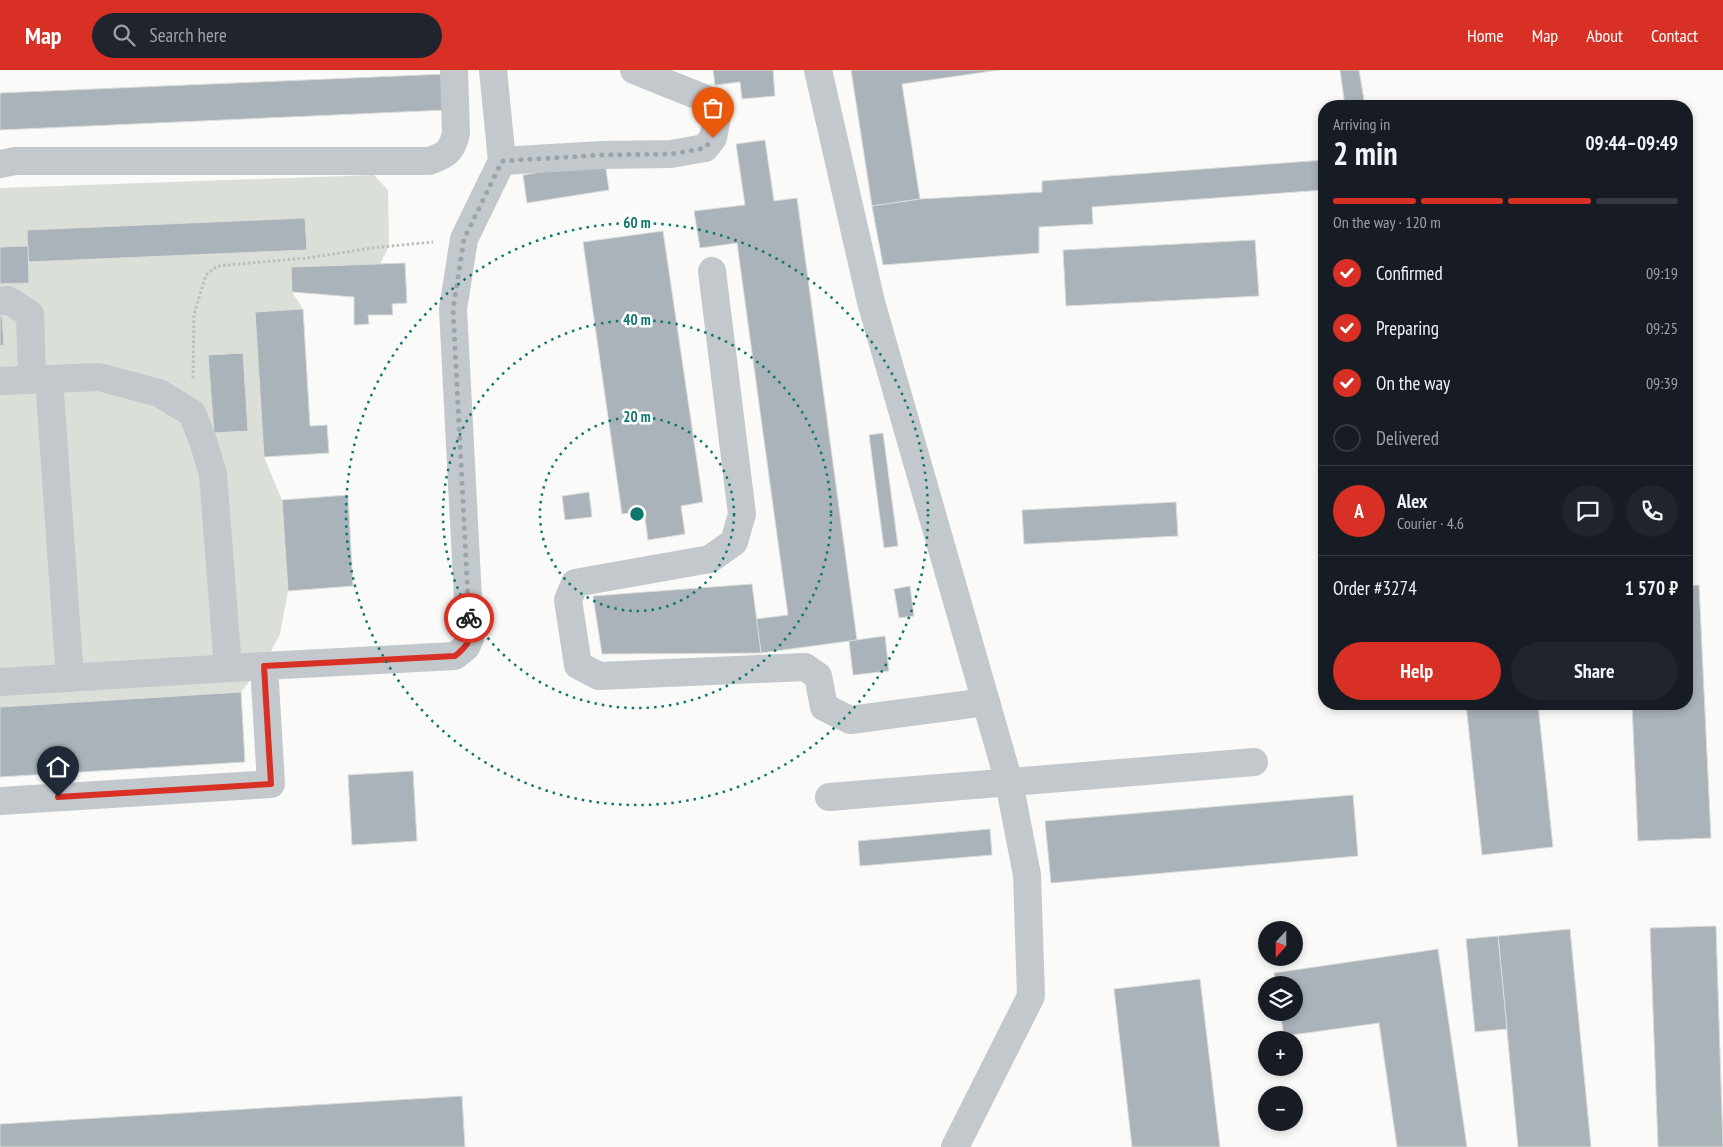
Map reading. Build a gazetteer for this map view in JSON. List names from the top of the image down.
{
  "north": "bottom",
  "page": {
    "header": "Map",
    "search": "Search here",
    "nav": [
      "Home",
      "Map",
      "About",
      "Contact"
    ],
    "heading": ["2 min", "Arriving in", "09:44–09:49"],
    "panel": [
      "Alex",
      "Courier · 4.6",
      "Order #3274",
      "1 570 ₽"
    ],
    "bar": "On the way · 120 m",
    "list": [
      ["Confirmed", "09:19"],
      ["Preparing", "09:25"],
      ["On the way", "09:39"],
      "Delivered"
    ],
    "round": "A",
    "buttons": ["Help", "Share"],
    "map_buttons": ["+", "−"]
  },
  "rings": ["60 m", "40 m", "20 m"]
}
